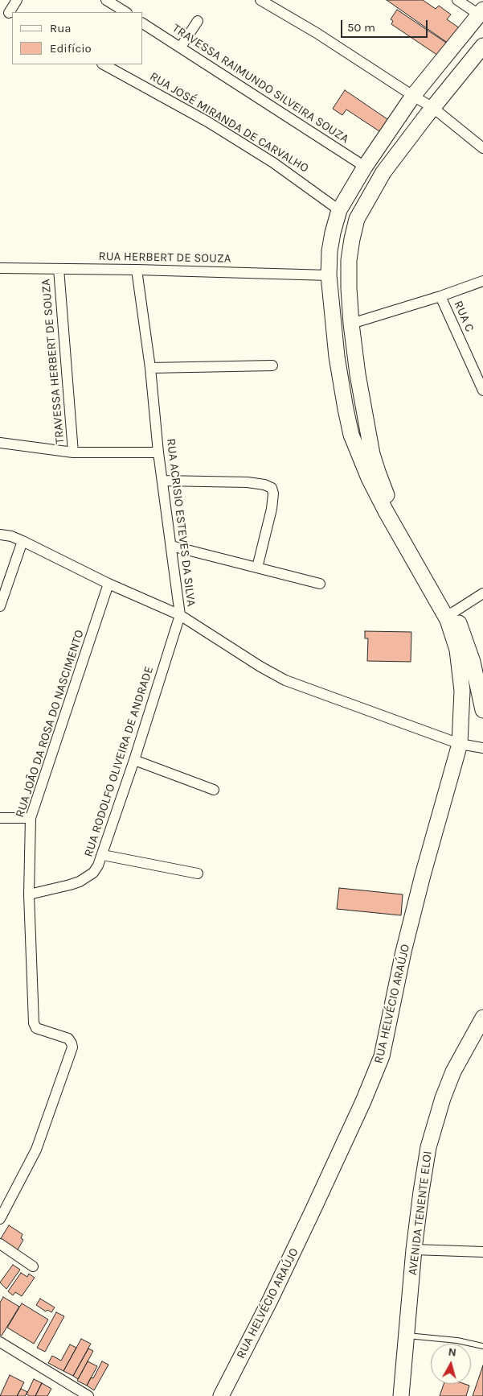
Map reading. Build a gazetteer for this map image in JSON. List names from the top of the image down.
{
  "streets": {
    "street": [
      "TRAVESSA RAIMUNDO SILVEIRA SOUZA",
      "RUA JOSÉ MIRANDA DE CARVALHO",
      "RUA HERBERT DE SOUZA",
      "RUA C",
      "TRAVESSA HERBERT DE SOUZA",
      "RUA ACRISIO ESTEVES DA SILVA",
      "RUA JOÃO DA ROSA DO NASCIMENTO",
      "RUA RODOLFO OLIVEIRA DE ANDRADE",
      "RUA HELVÉCIO ARAÚJO",
      "AVENIDA TENENTE ELOI"
    ]
  },
  "crossings": [
    ["RUA HERBERT DE SOUZA", "TRAVESSA HERBERT DE SOUZA"],
    ["RUA HERBERT DE SOUZA", "RUA ACRISIO ESTEVES DA SILVA"],
    ["RUA ACRISIO ESTEVES DA SILVA", "RUA RODOLFO OLIVEIRA DE ANDRADE"],
    ["RUA ACRISIO ESTEVES DA SILVA", "RUA HELVÉCIO ARAÚJO"],
    ["RUA JOÃO DA ROSA DO NASCIMENTO", "RUA RODOLFO OLIVEIRA DE ANDRADE"]
  ],
  "legend": ["Rua", "Edifício"],
  "scale_bar": "50 m",
  "north": "top"
}
